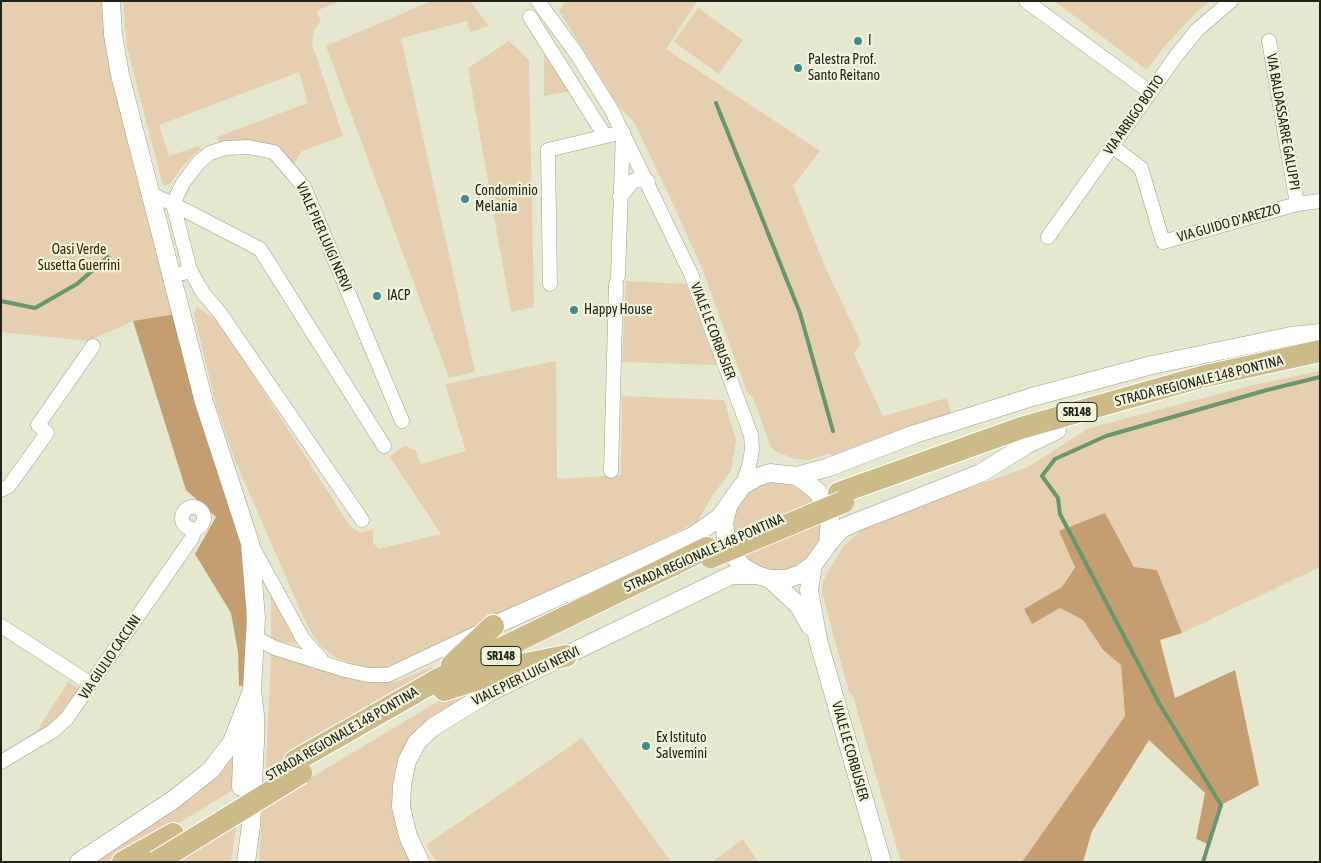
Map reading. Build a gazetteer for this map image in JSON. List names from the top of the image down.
{
  "streets": {
    "main road": ["STRADA REGIONALE 148 PONTINA", "SR148"],
    "street": [
      "VIA ARRIGO BOITO",
      "VIA BALDASSARRE GALUPPI",
      "VIA GUIDO D'AREZZO",
      "VIALE PIER LUIGI NERVI",
      "VIALE LE CORBUSIER",
      "VIA GIULIO CACCINI"
    ]
  },
  "crossings": [
    ["VIA ARRIGO BOITO", "VIA GUIDO D'AREZZO"],
    ["VIA BALDASSARRE GALUPPI", "VIA GUIDO D'AREZZO"],
    ["VIALE PIER LUIGI NERVI", "VIALE LE CORBUSIER"]
  ],
  "parks": ["Oasi Verde Susetta Guerrini"],
  "places": [
    "I",
    "Palestra Prof. Santo Reitano",
    "Condominio Melania",
    "IACP",
    "Happy House",
    "Ex Istituto Salvemini"
  ]
}
